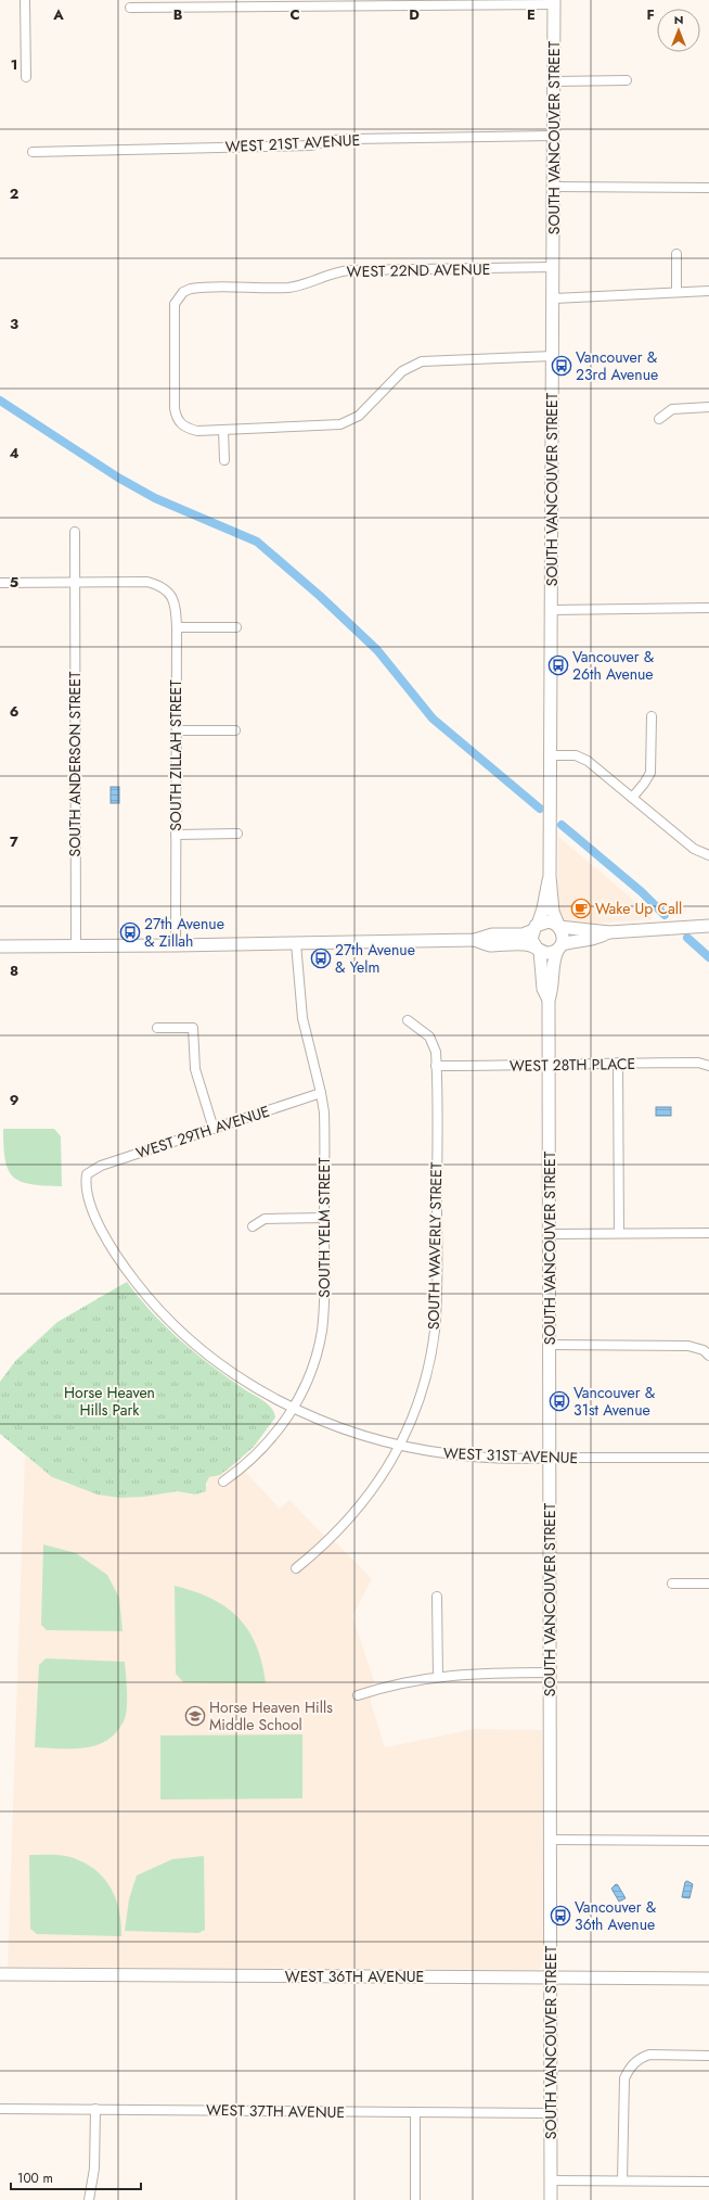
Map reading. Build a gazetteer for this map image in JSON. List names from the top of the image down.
{
  "streets": {
    "street": [
      "SOUTH VANCOUVER STREET",
      "WEST 21ST AVENUE",
      "WEST 22ND AVENUE",
      "SOUTH ZILLAH STREET",
      "SOUTH ANDERSON STREET",
      "WEST 28TH PLACE",
      "WEST 29TH AVENUE",
      "SOUTH YELM STREET",
      "SOUTH WAVERLY STREET",
      "WEST 31ST AVENUE",
      "WEST 36TH AVENUE",
      "WEST 37TH AVENUE"
    ]
  },
  "crossings": [
    ["SOUTH VANCOUVER STREET", "WEST 21ST AVENUE"],
    ["SOUTH VANCOUVER STREET", "WEST 22ND AVENUE"],
    ["SOUTH VANCOUVER STREET", "WEST 28TH PLACE"],
    ["SOUTH VANCOUVER STREET", "WEST 31ST AVENUE"],
    ["SOUTH VANCOUVER STREET", "WEST 36TH AVENUE"],
    ["SOUTH VANCOUVER STREET", "WEST 37TH AVENUE"],
    ["SOUTH ZILLAH STREET", "SOUTH ANDERSON STREET"],
    ["WEST 28TH PLACE", "SOUTH WAVERLY STREET"],
    ["WEST 29TH AVENUE", "SOUTH YELM STREET"],
    ["WEST 29TH AVENUE", "WEST 31ST AVENUE"],
    ["SOUTH YELM STREET", "WEST 31ST AVENUE"],
    ["SOUTH WAVERLY STREET", "WEST 31ST AVENUE"]
  ],
  "parks": ["Horse Heaven Hills Park"],
  "places": {
    "bus stop": [
      "Vancouver & 23rd Avenue",
      "Vancouver & 26th Avenue",
      "27th Avenue & Zillah",
      "27th Avenue & Yelm",
      "Vancouver & 31st Avenue",
      "Vancouver & 36th Avenue"
    ],
    "cafe": ["Wake Up Call"],
    "school or university": ["Horse Heaven Hills Middle School"]
  },
  "scale_bar": "100 m",
  "north": "top",
  "grid": {
    "columns": [
      "A",
      "B",
      "C",
      "D",
      "E",
      "F"
    ],
    "rows": [
      "1",
      "2",
      "3",
      "4",
      "5",
      "6",
      "7",
      "8",
      "9"
    ]
  }
}
